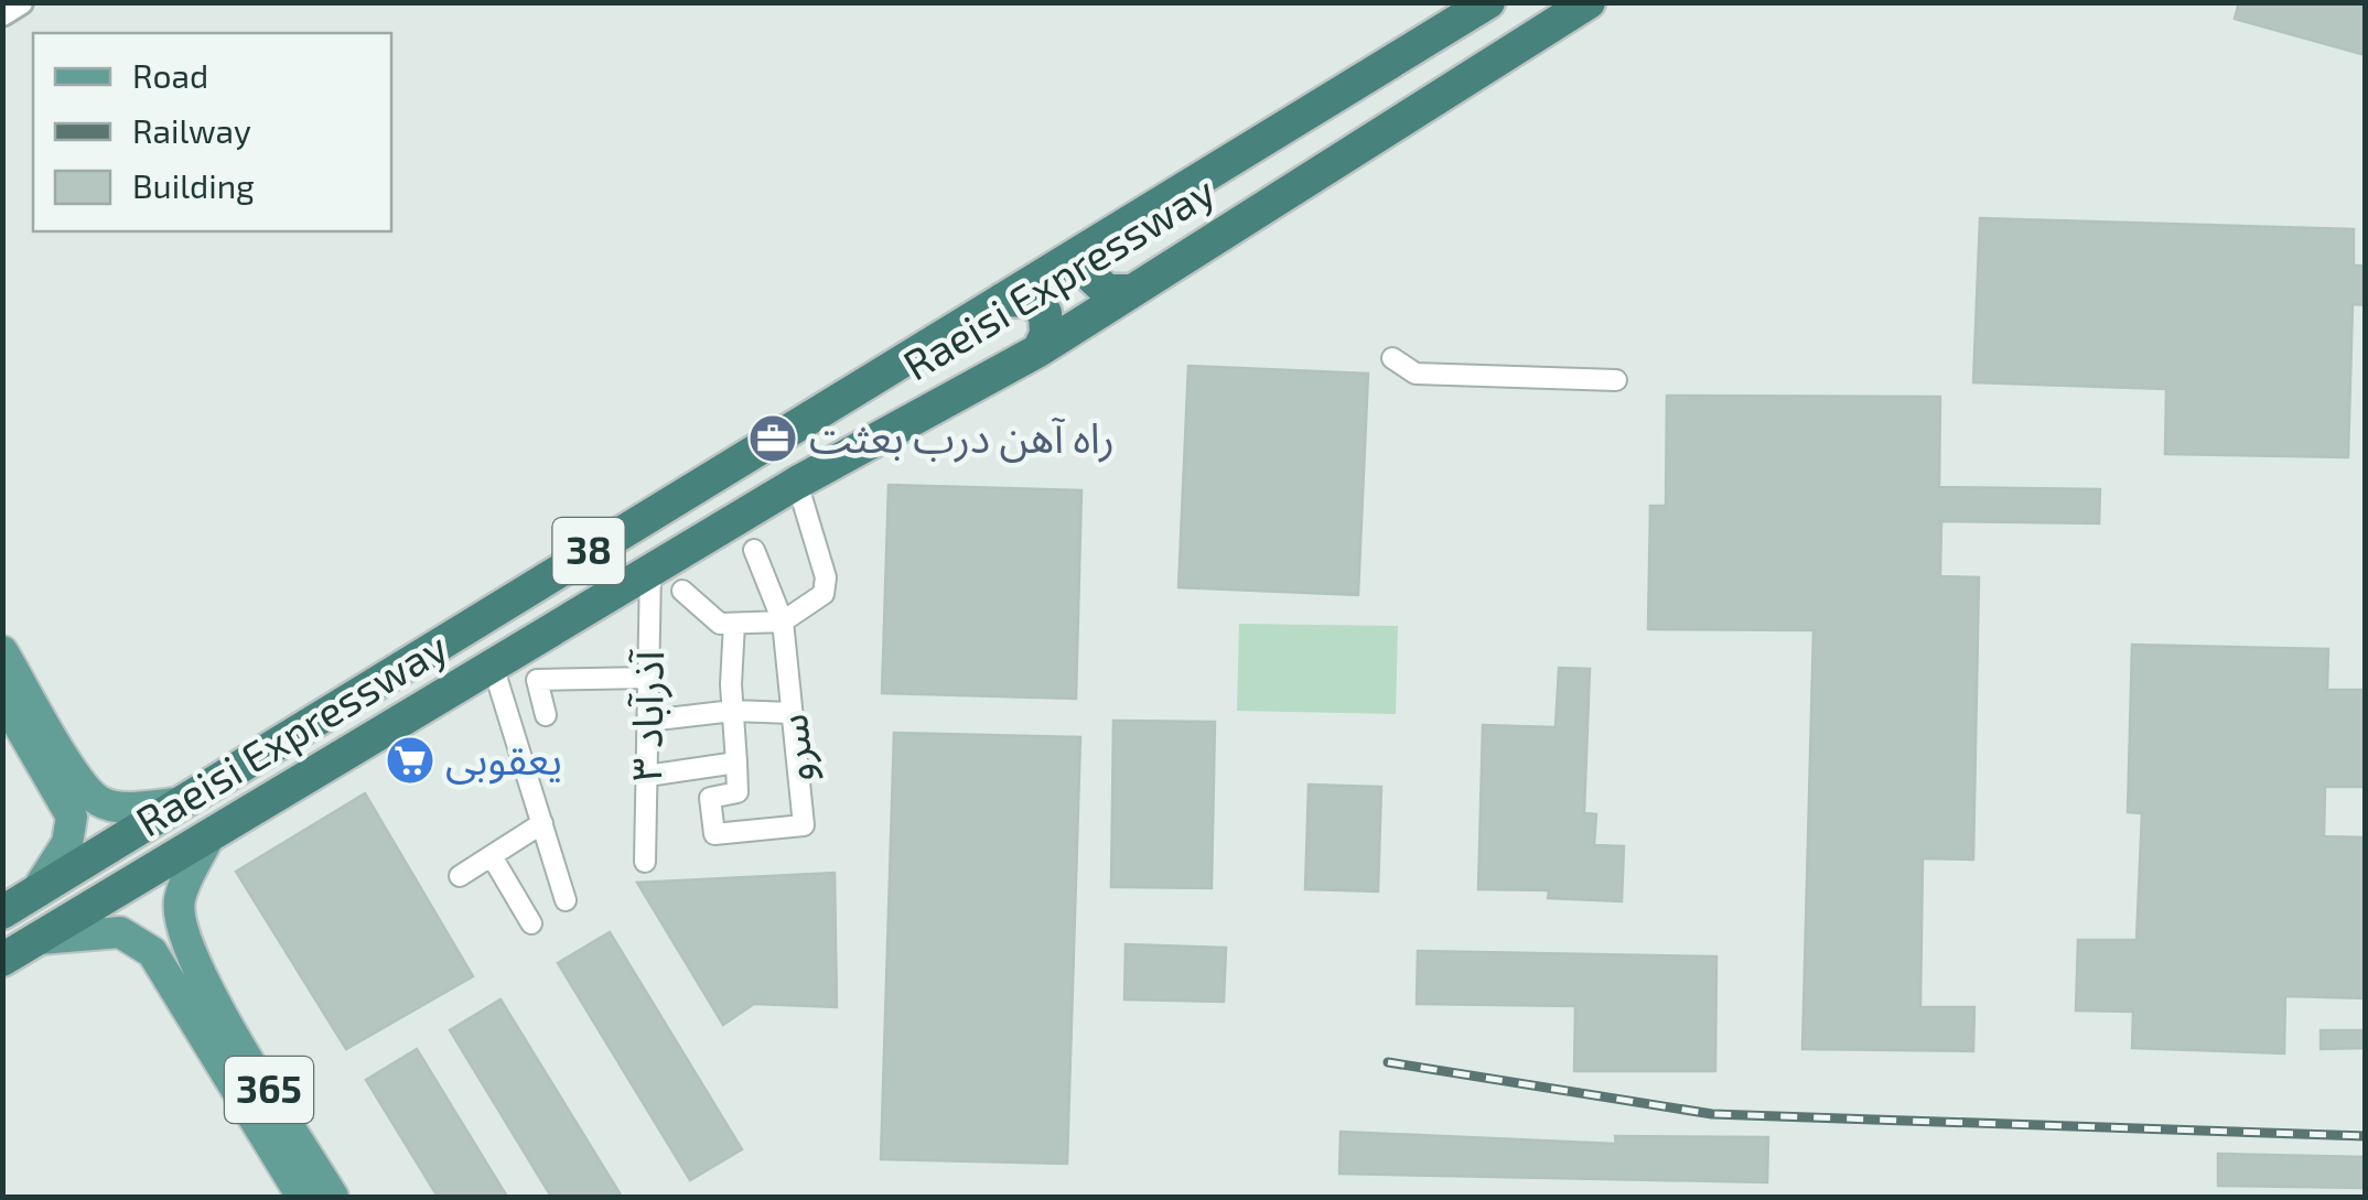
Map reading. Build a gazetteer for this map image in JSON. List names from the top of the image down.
{
  "streets": {
    "highway": ["Raeisi Expressway", "38"],
    "main road": ["365"],
    "street": ["۳ آذرآباد", "سرو"]
  },
  "crossings": [
    ["Raeisi Expressway", "۳ آذرآباد"],
    ["Raeisi Expressway", "365"]
  ],
  "places": {
    "office": ["راه آهن درب بعثت"],
    "supermarket": ["یعقوبی"]
  },
  "legend": ["Road", "Railway", "Building"]
}
